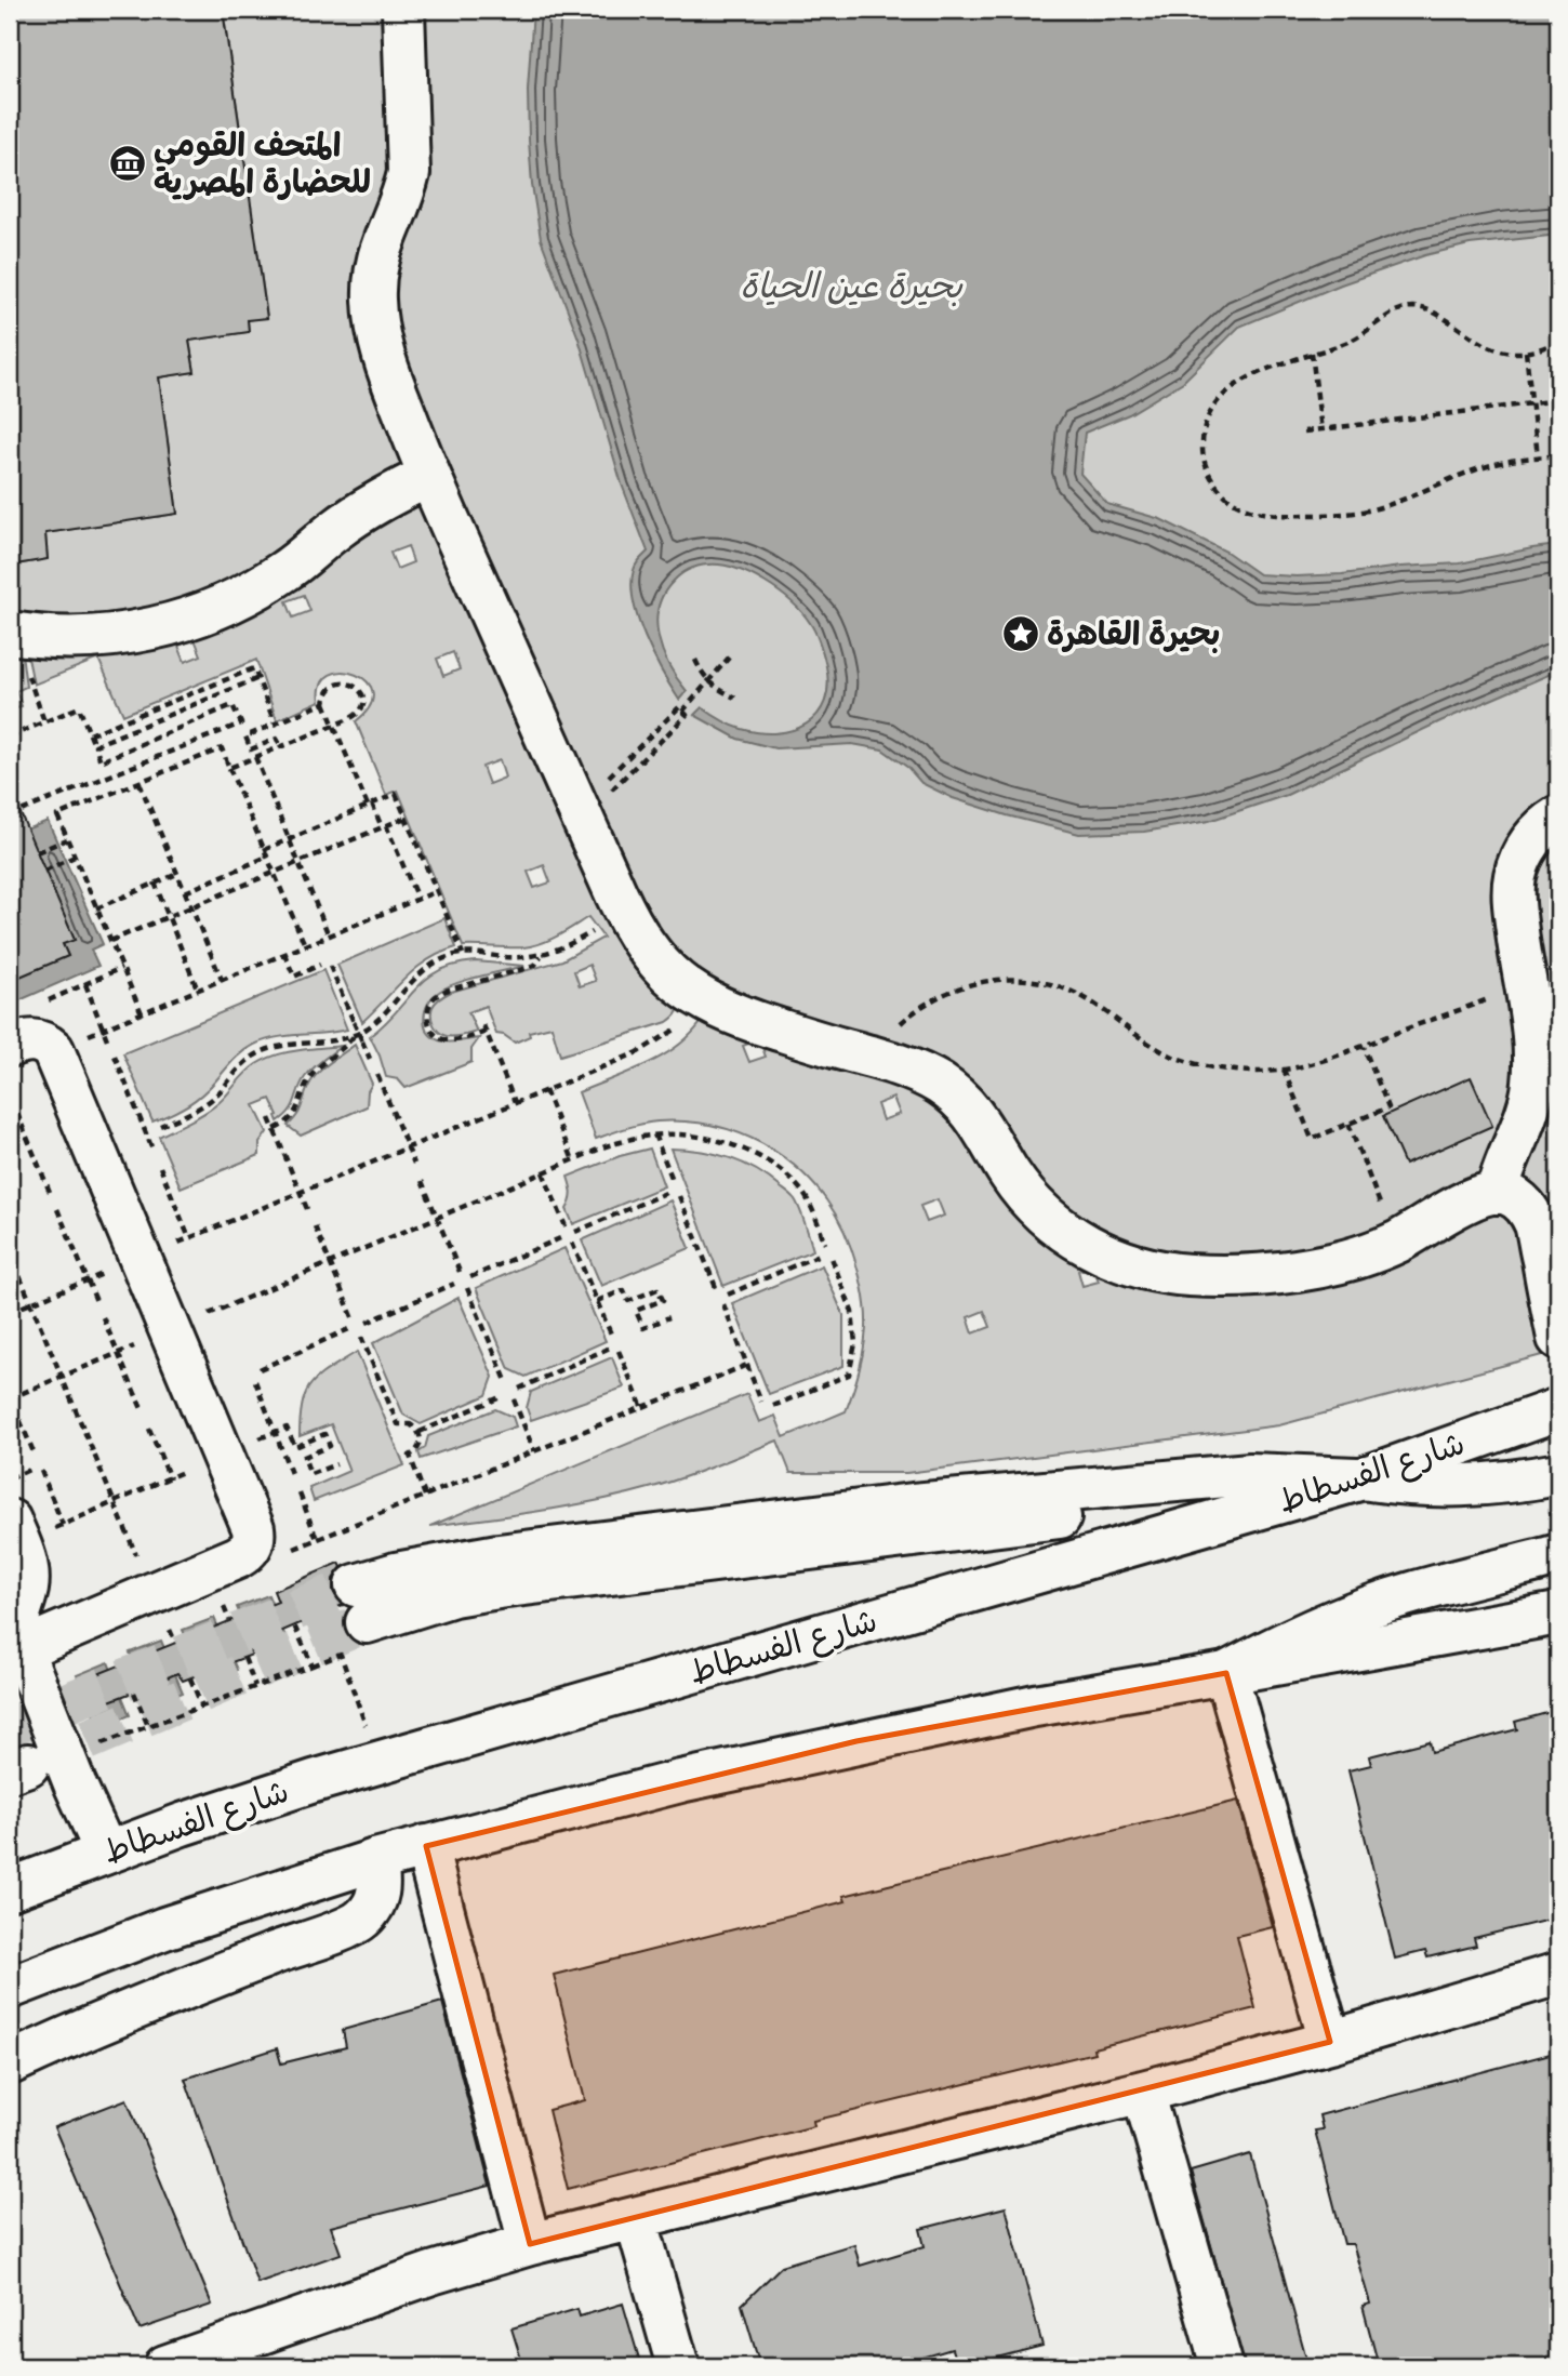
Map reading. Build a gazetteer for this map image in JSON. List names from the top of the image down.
{
  "streets": {
    "main road": ["شارع الفسطاط"]
  },
  "water": ["بحيرة عين الحياة"],
  "places": {
    "museum": ["المتحف القومى للحضارة المصرية"],
    "place": ["بحيرة القاهرة"]
  }
}
